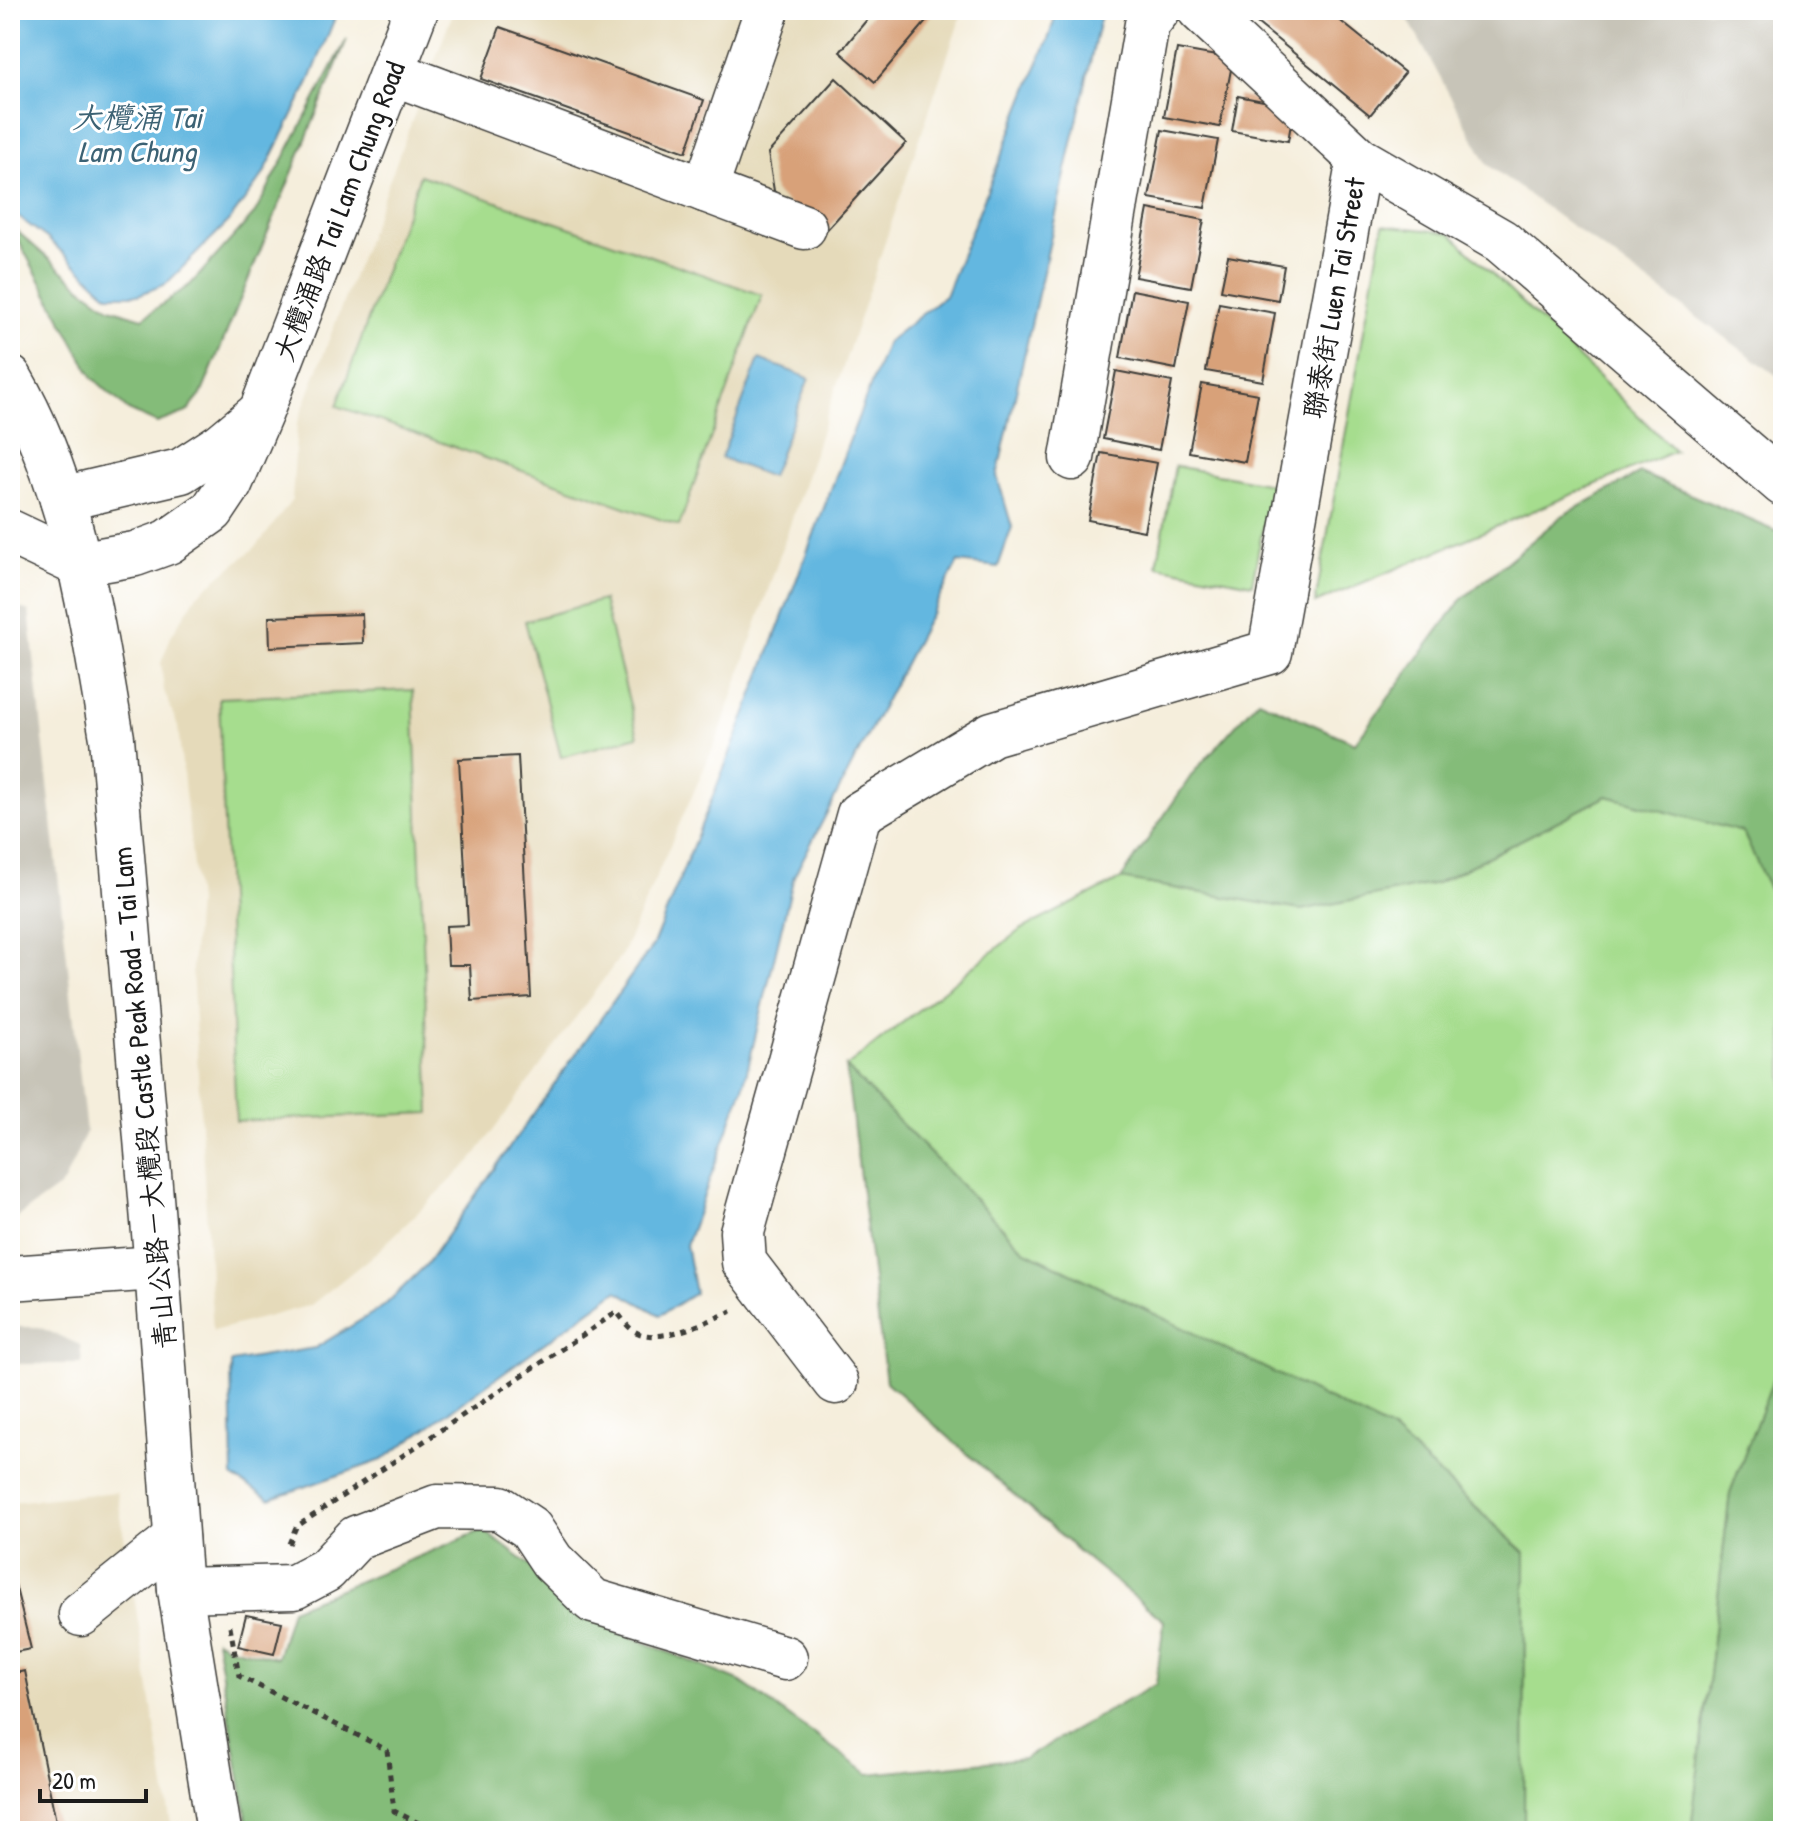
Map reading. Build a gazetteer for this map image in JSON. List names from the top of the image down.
{
  "streets": {
    "street": ["大欖涌路 Tai Lam Chung Road", "聯泰街 Luen Tai Street", "青山公路－大欖段 Castle Peak Road – Tai Lam"]
  },
  "crossings": [
    ["大欖涌路 Tai Lam Chung Road", "青山公路－大欖段 Castle Peak Road – Tai Lam"]
  ],
  "water": ["大欖涌 Tai Lam Chung"],
  "scale_bar": "20 m"
}
